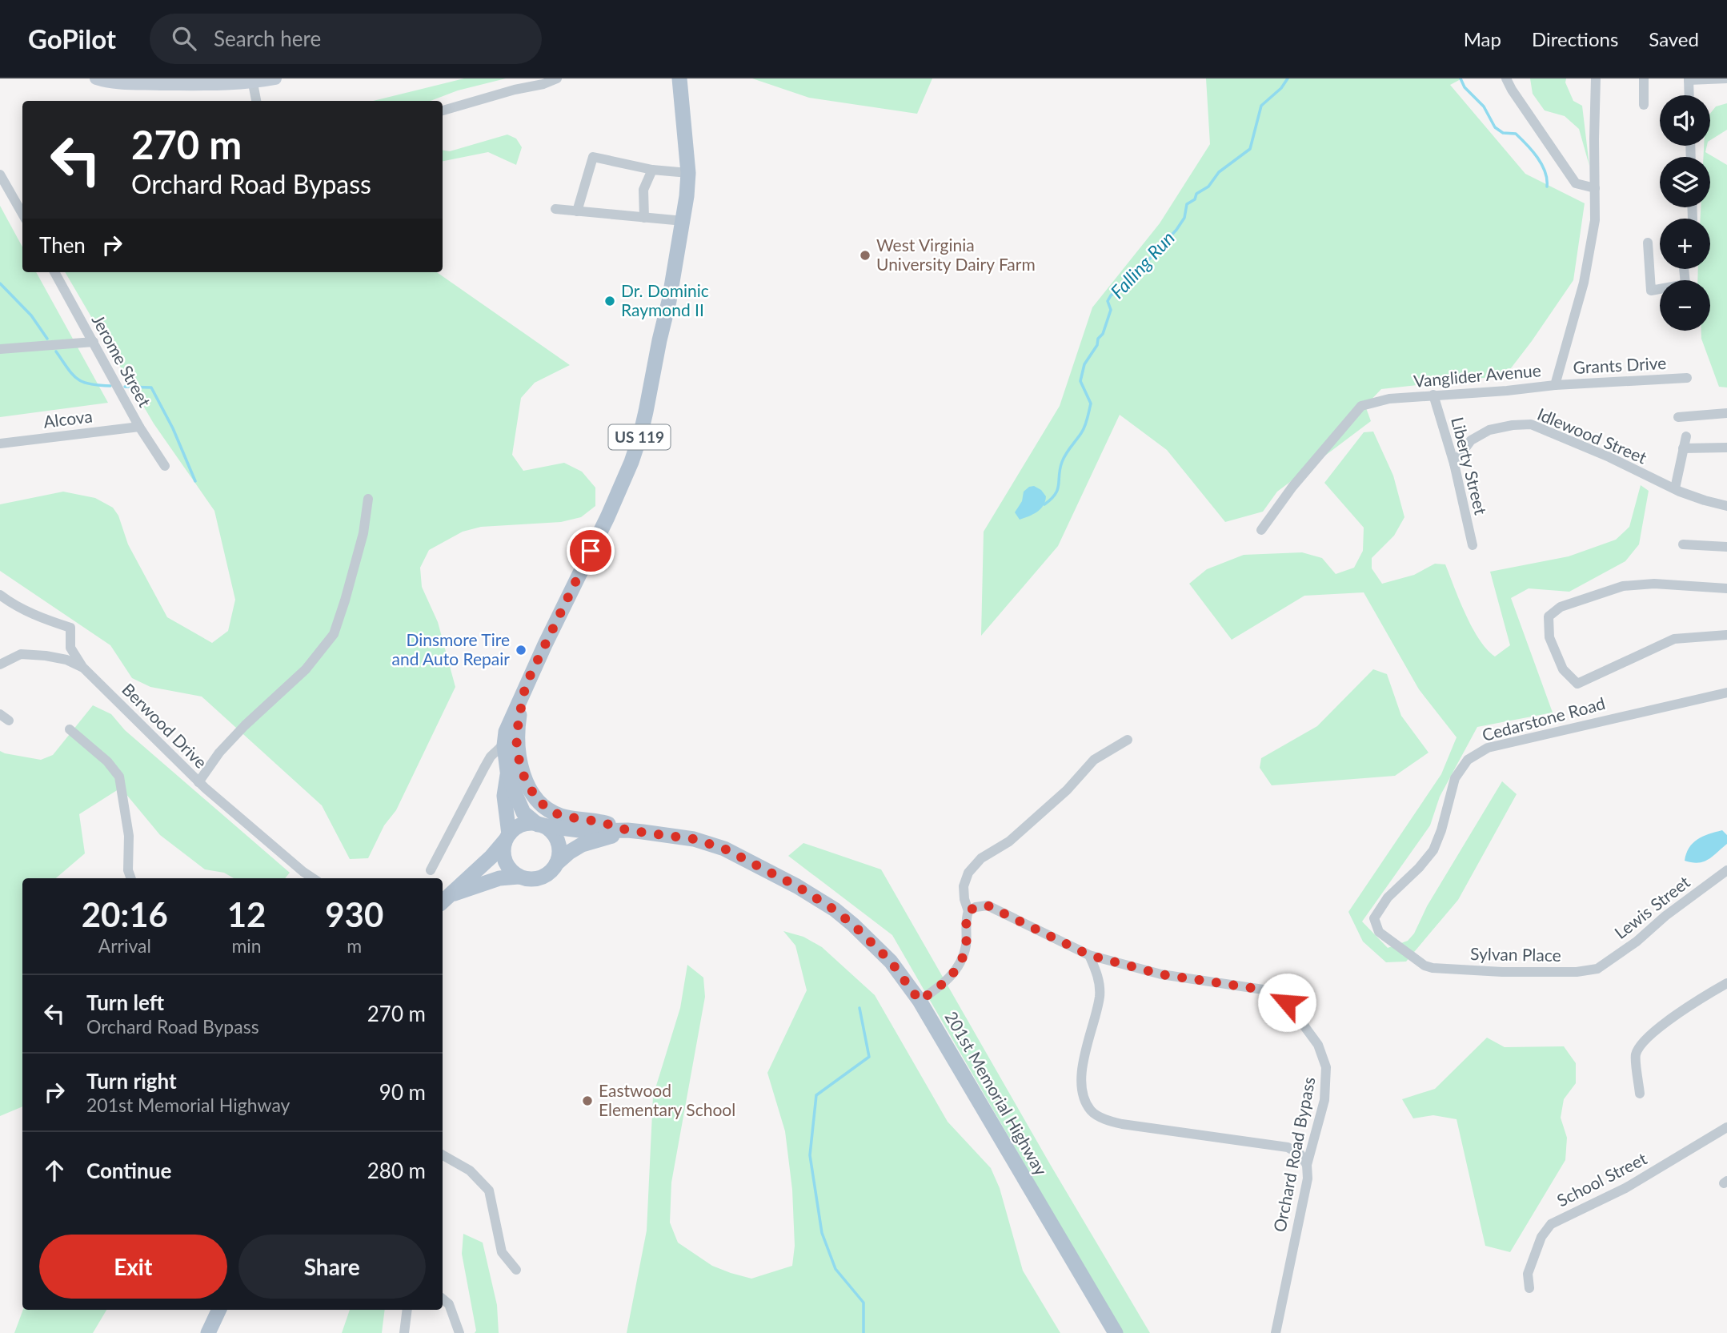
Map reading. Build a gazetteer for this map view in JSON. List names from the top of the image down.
{
  "streets": {
    "main road": ["US 119", "201st Memorial Highway"],
    "street": [
      "Jerome Street",
      "Grants Drive",
      "Vanglider Avenue",
      "Alcova",
      "Idlewood Street",
      "Liberty Street",
      "Cedarstone Road",
      "Berwood Drive",
      "Lewis Street",
      "Sylvan Place",
      "Orchard Road Bypass",
      "School Street"
    ]
  },
  "crossings": [
    ["Jerome Street", "Alcova"],
    ["Grants Drive", "Vanglider Avenue"],
    ["Vanglider Avenue", "Liberty Street"],
    ["Idlewood Street", "Liberty Street"],
    ["US 119", "201st Memorial Highway"],
    ["Cedarstone Road", "Sylvan Place"],
    ["Lewis Street", "Sylvan Place"]
  ],
  "water": ["Falling Run"],
  "places": [
    "West Virginia University Dairy Farm",
    "Dr. Dominic Raymond II",
    "Dinsmore Tire and Auto Repair",
    "Eastwood Elementary School"
  ],
  "page": {
    "header": "GoPilot",
    "search": "Search here",
    "nav": ["Map", "Directions", "Saved"],
    "map_buttons": ["+", "−"],
    "turn": ["270 m", "Orchard Road Bypass"],
    "then": "Then",
    "eta": [
      "20:16",
      "Arrival",
      "12",
      "min",
      "930",
      "m"
    ],
    "list": [
      {
        "name": "Turn left",
        "note": "Orchard Road Bypass",
        "value": "270 m"
      },
      {
        "name": "Turn right",
        "note": "201st Memorial Highway",
        "value": "90 m"
      },
      {
        "name": "Continue",
        "value": "280 m"
      }
    ],
    "buttons": ["Exit", "Share"]
  }
}
